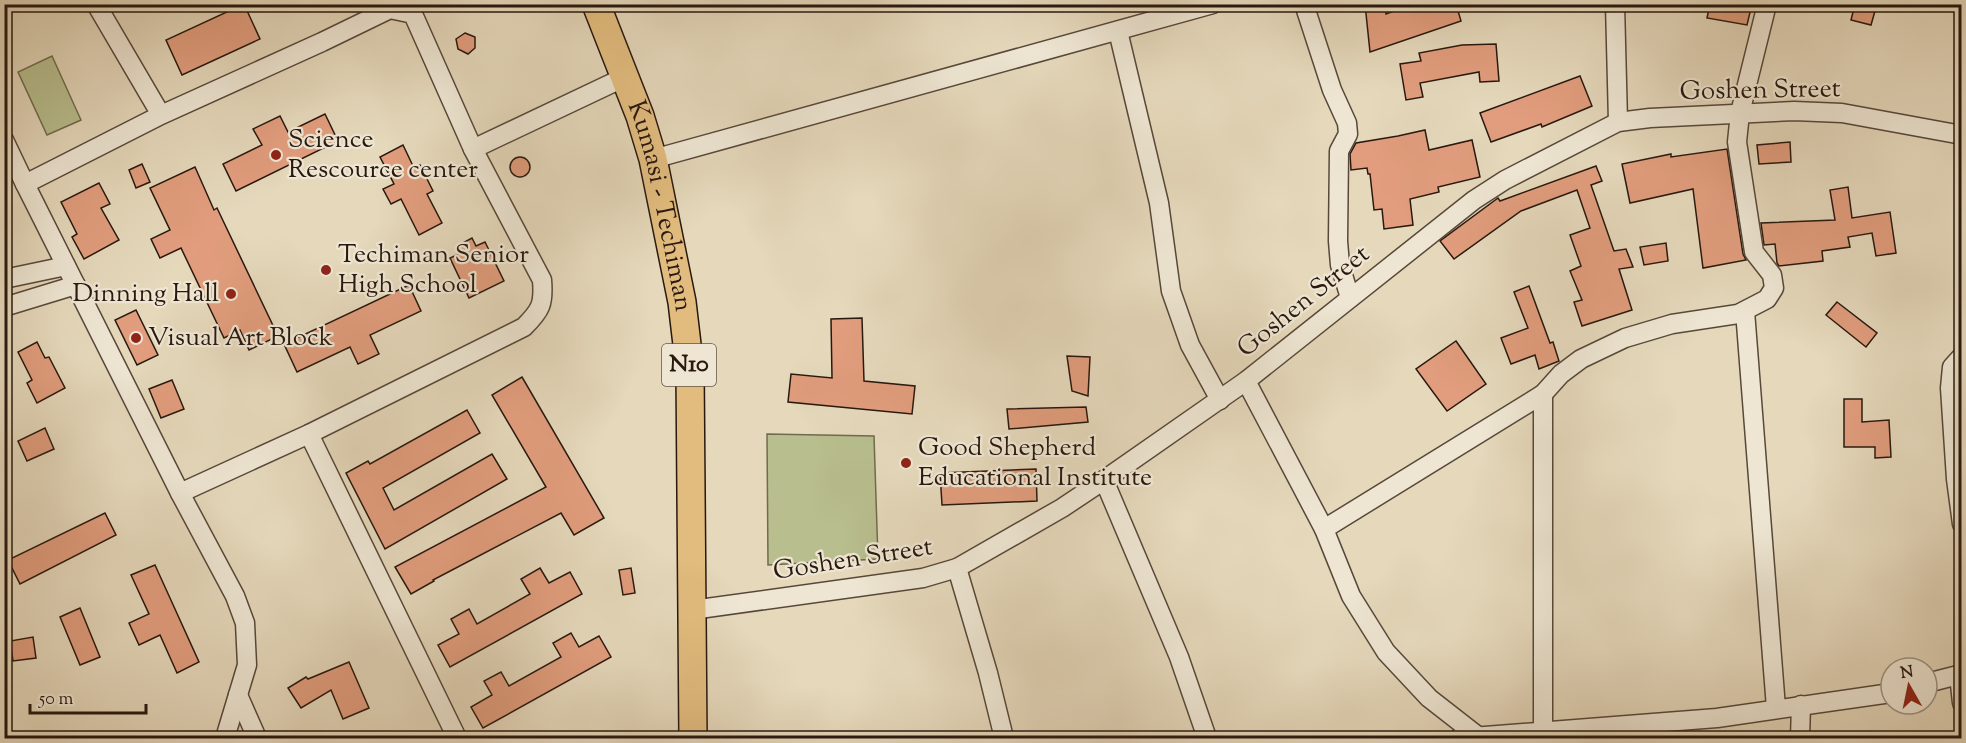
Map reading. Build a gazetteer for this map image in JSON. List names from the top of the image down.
{
  "streets": {
    "highway": ["Kumasi - Techiman", "N10"],
    "street": ["Goshen Street"]
  },
  "crossings": [
    ["Goshen Street", "Kumasi - Techiman"]
  ],
  "places": [
    "Science Rescource center",
    "Techiman Senior High School",
    "Dinning Hall",
    "Visual Art Block",
    "Good Shepherd Educational Institute"
  ],
  "scale_bar": "50 m",
  "north": "top"
}
